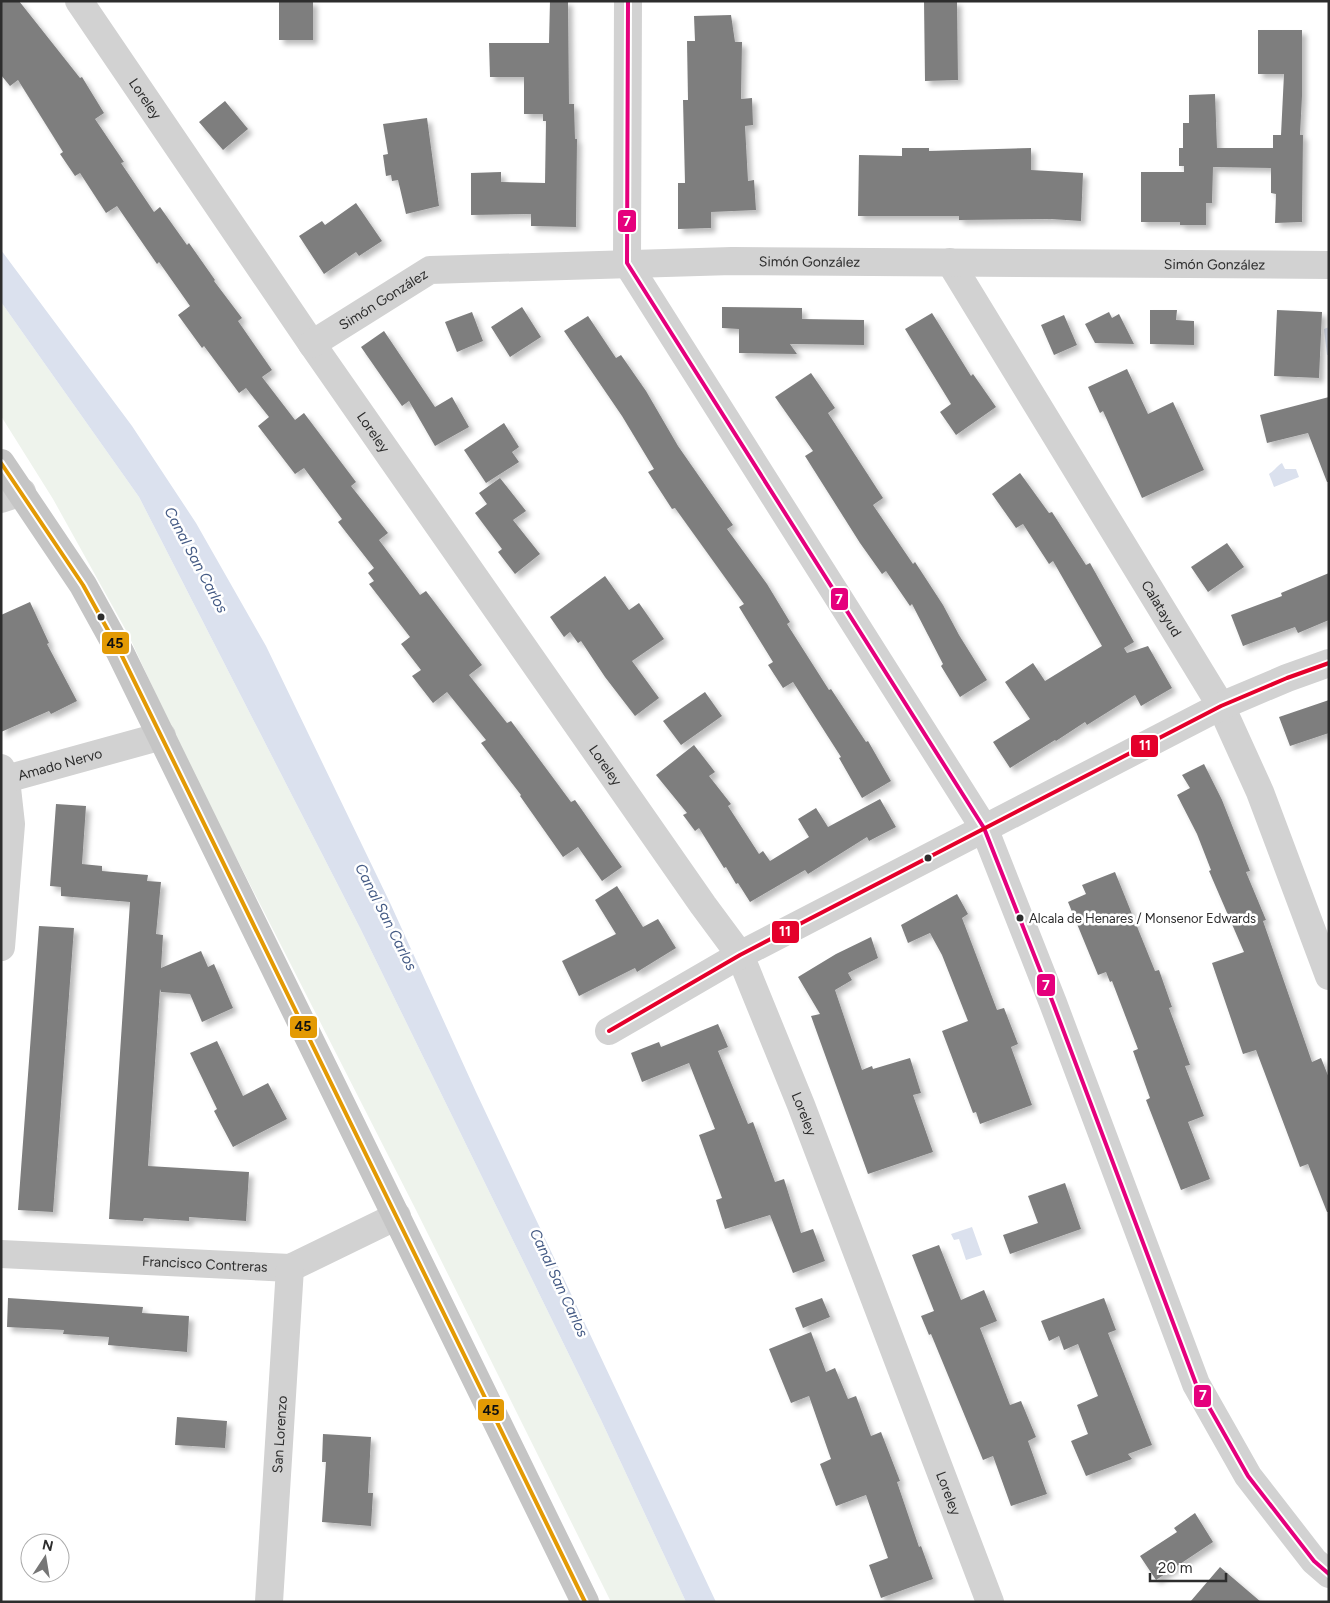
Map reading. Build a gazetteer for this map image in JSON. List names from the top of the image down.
{
  "streets": {
    "street": [
      "Loreley",
      "Simón González",
      "Calatayud",
      "Amado Nervo",
      "Francisco Contreras",
      "San Lorenzo"
    ]
  },
  "crossings": [
    ["Loreley", "Simón González"],
    ["Simón González", "Calatayud"],
    ["Francisco Contreras", "San Lorenzo"]
  ],
  "water": ["Canal San Carlos"],
  "places": ["Alcala de Henares / Monsenor Edwards"],
  "lines": ["transit line 7", "transit line 45", "transit line 11"],
  "scale_bar": "20 m",
  "north": "top"
}
